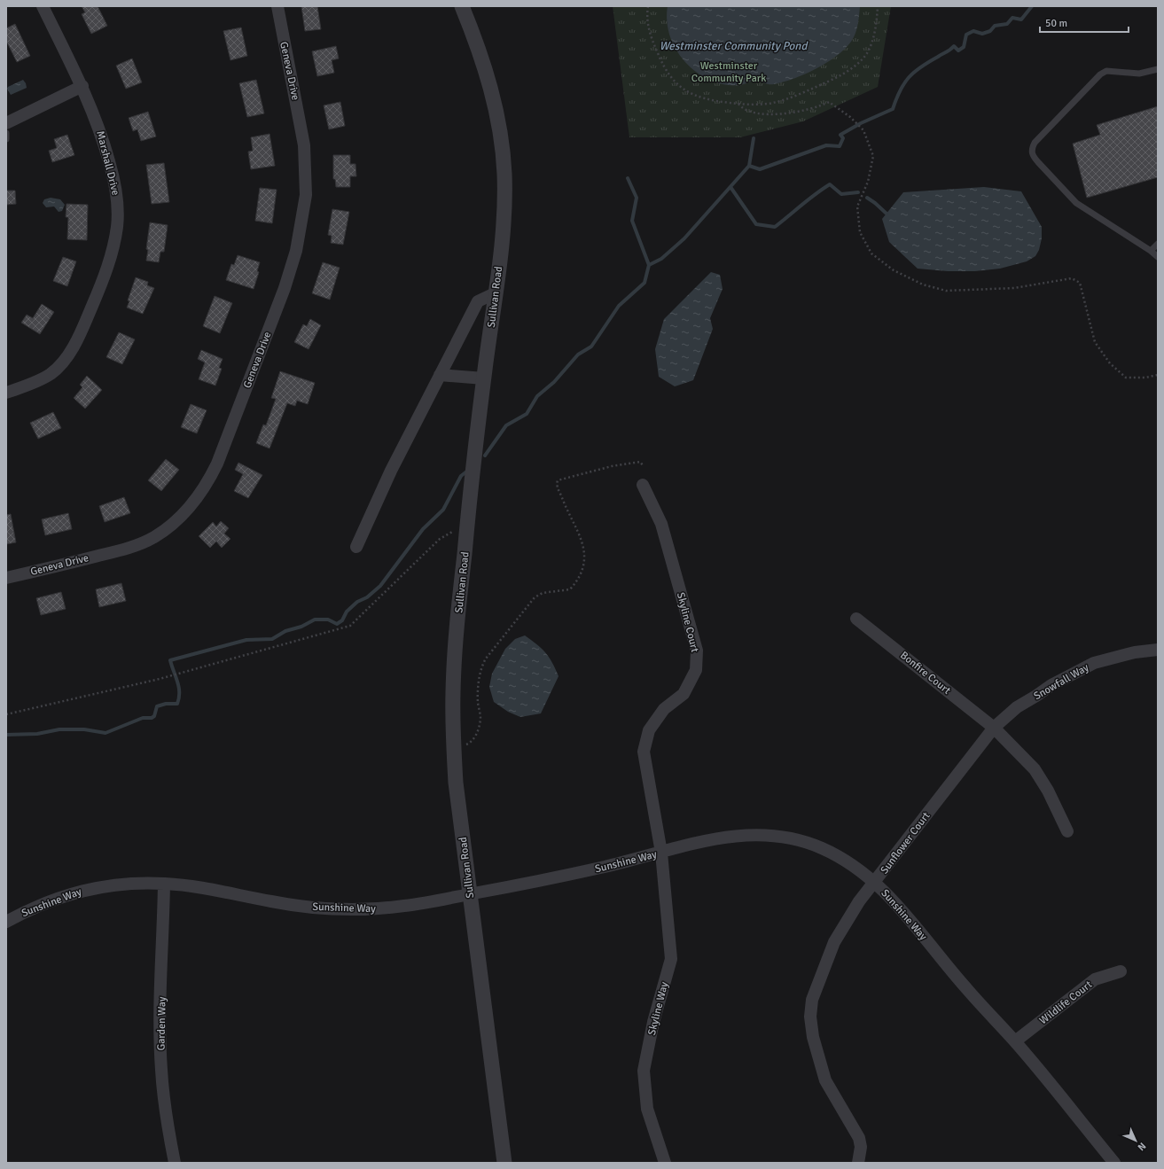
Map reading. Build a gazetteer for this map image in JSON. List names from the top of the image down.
{
  "streets": {
    "street": [
      "Geneva Drive",
      "Marshall Drive",
      "Sullivan Road",
      "Skyline Court",
      "Bonfire Court",
      "Snowfall Way",
      "Sunflower Court",
      "Sunshine Way",
      "Wildlife Court",
      "Skyline Way",
      "Garden Way"
    ]
  },
  "crossings": [
    ["Sullivan Road", "Sunshine Way"],
    ["Skyline Court", "Sunshine Way"],
    ["Skyline Court", "Skyline Way"],
    ["Bonfire Court", "Snowfall Way"],
    ["Bonfire Court", "Sunflower Court"],
    ["Snowfall Way", "Sunflower Court"],
    ["Sunflower Court", "Sunshine Way"],
    ["Sunshine Way", "Wildlife Court"],
    ["Sunshine Way", "Skyline Way"],
    ["Sunshine Way", "Garden Way"]
  ],
  "water": ["Westminster Community Pond"],
  "parks": ["Westminster Community Park"],
  "scale_bar": "50 m",
  "north": "bottom right"
}
